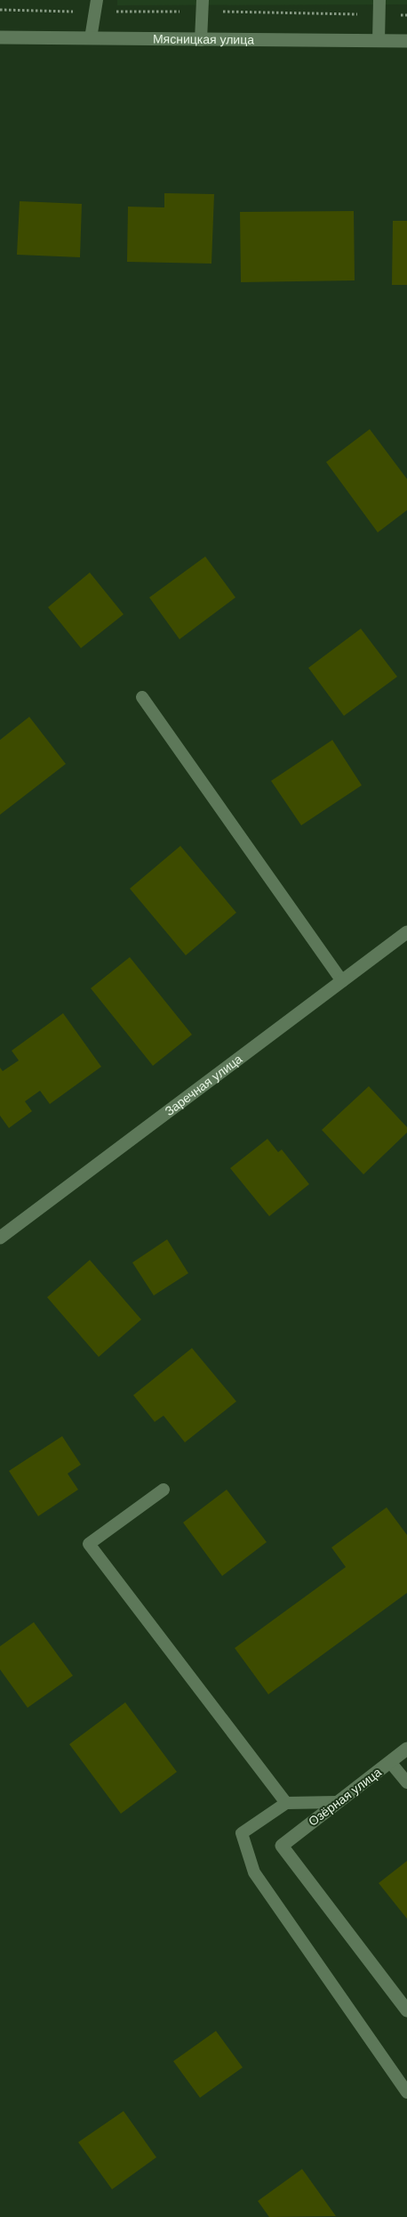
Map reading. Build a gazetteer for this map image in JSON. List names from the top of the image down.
{
  "streets": {
    "street": ["Мясницкая улица", "Заречная улица", "Озёрная улица"]
  }
}
